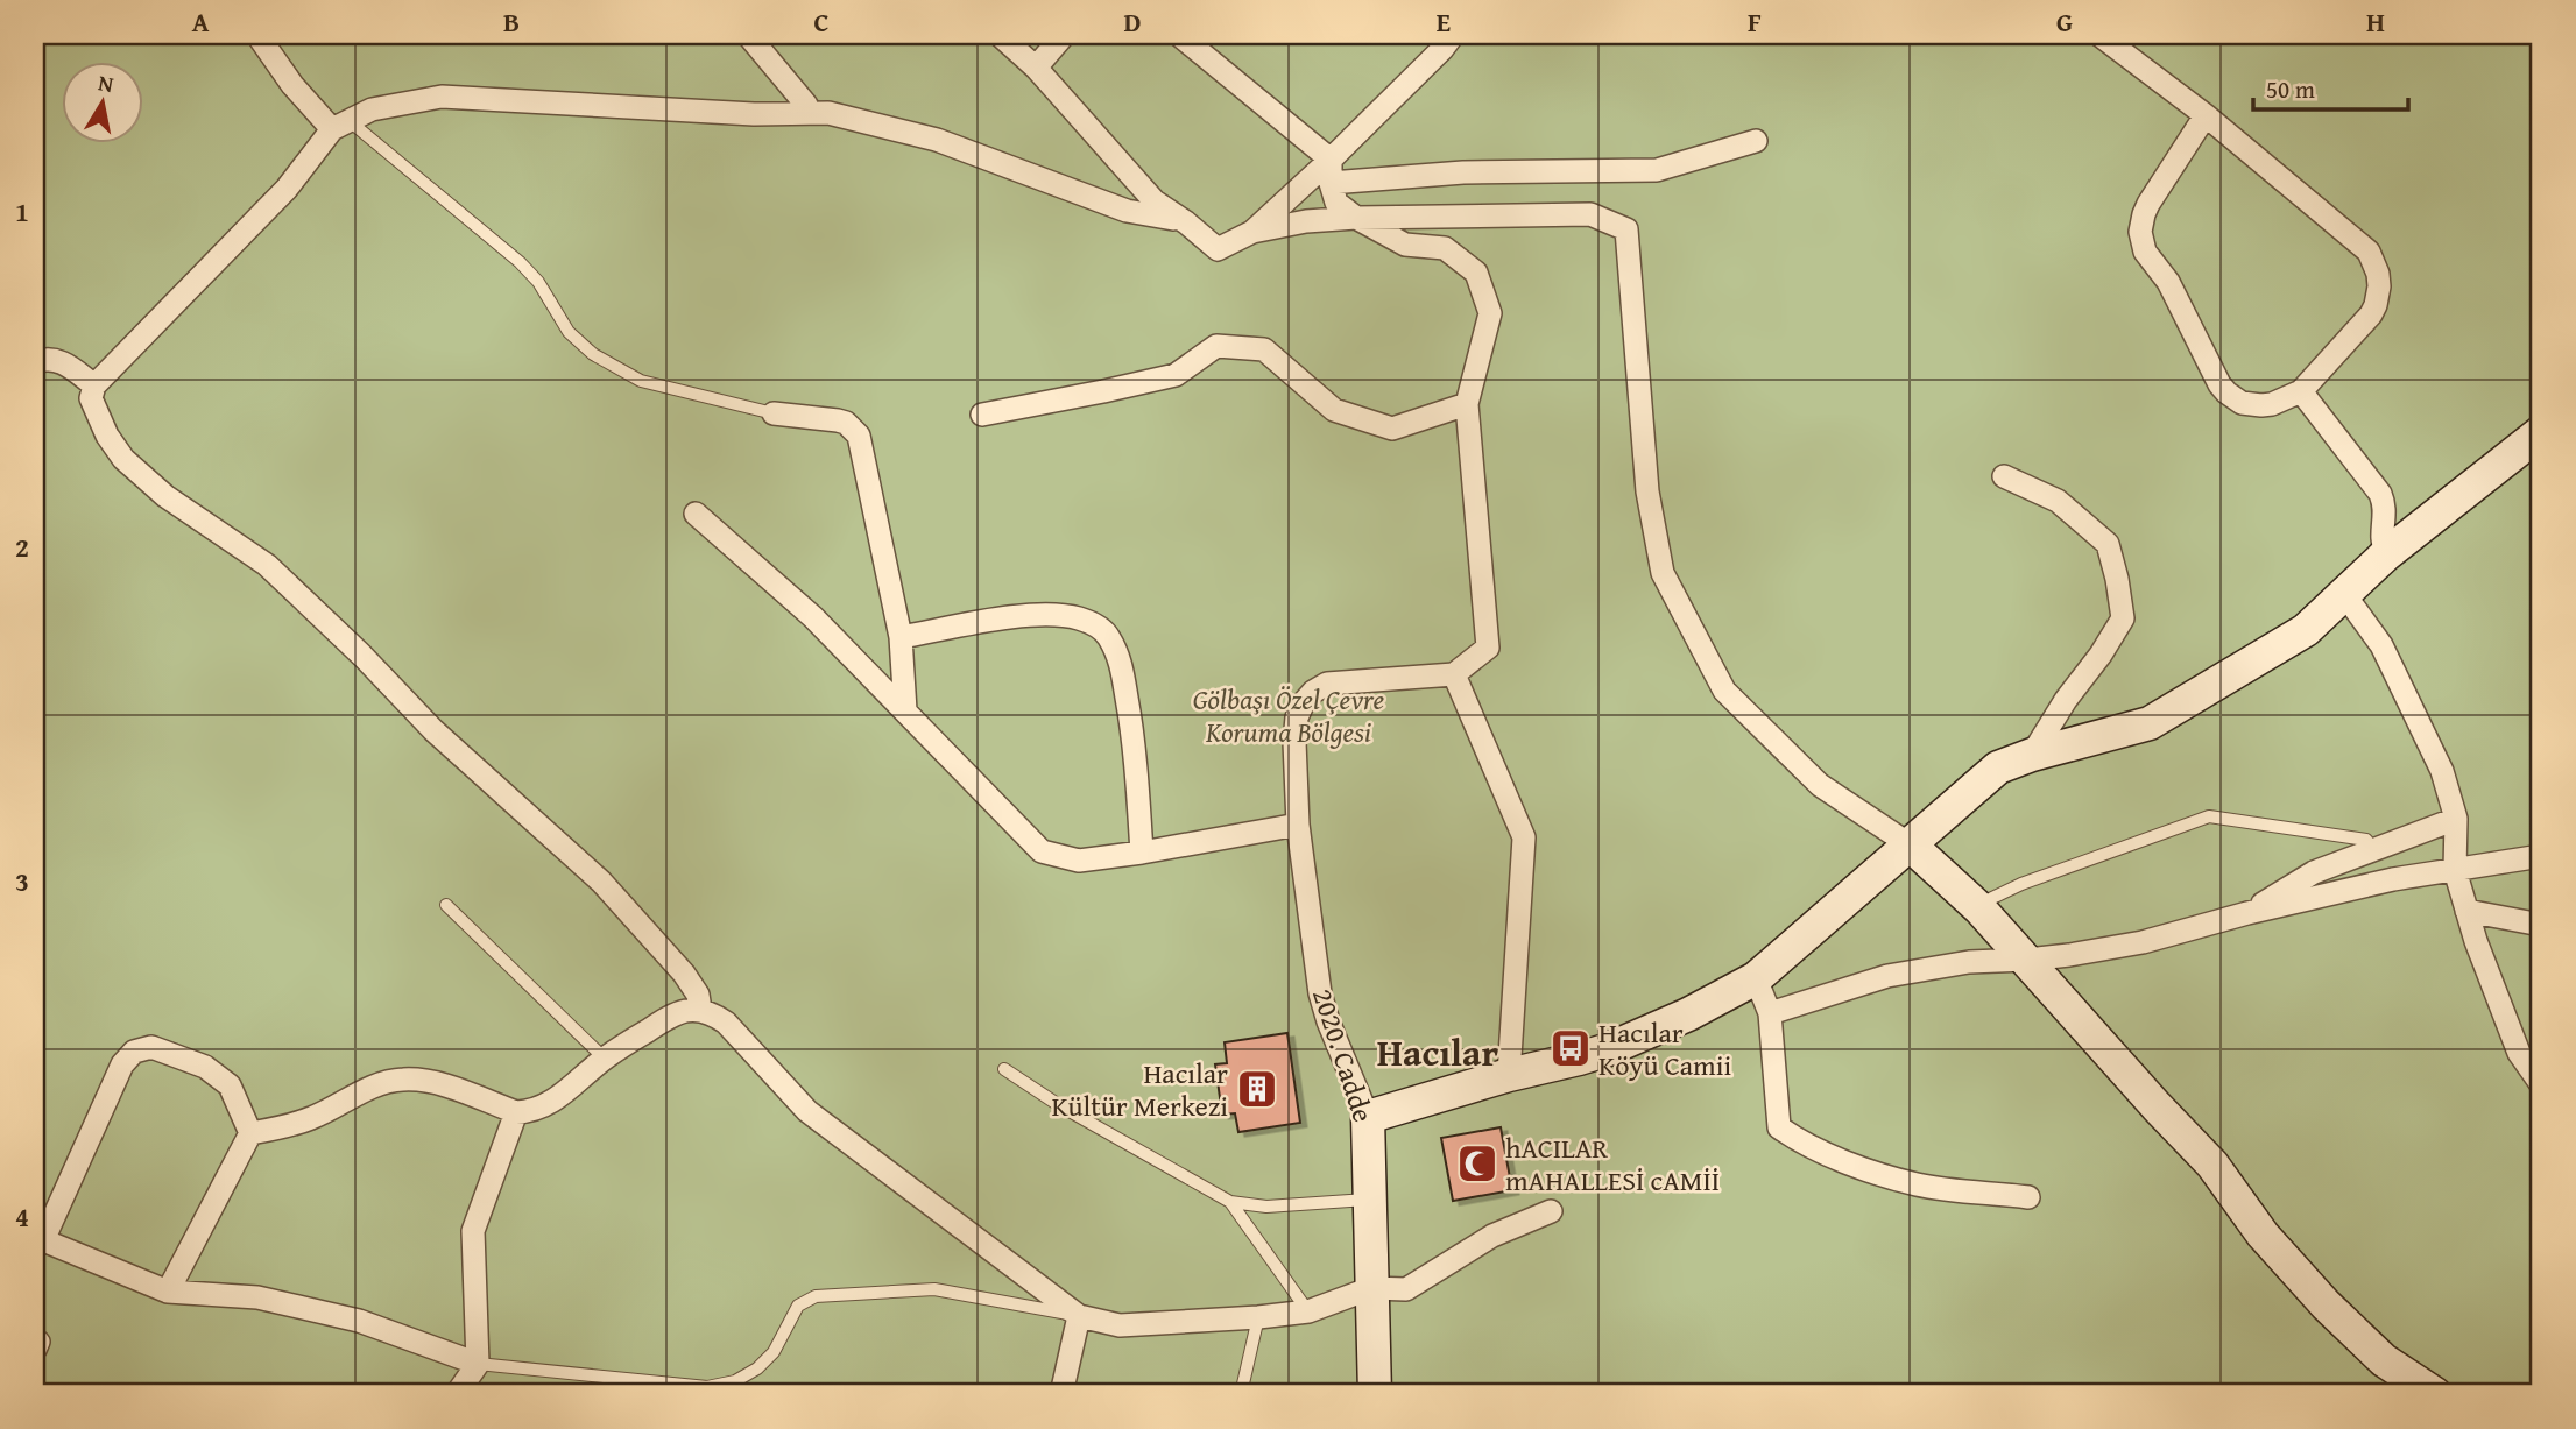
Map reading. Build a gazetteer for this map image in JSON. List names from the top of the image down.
{
  "streets": {
    "street": ["2020. Cadde"]
  },
  "districts": ["Hacılar"],
  "parks": ["Gölbaşı Özel Çevre Koruma Bölgesi"],
  "places": {
    "bus stop": ["Hacılar Köyü Camii"],
    "building": ["Hacılar Kültür Merkezi"],
    "mosque": ["hACILAR mAHALLESİ cAMİİ"]
  },
  "scale_bar": "50 m",
  "north": "top",
  "grid": {
    "columns": [
      "A",
      "B",
      "C",
      "D",
      "E",
      "F",
      "G",
      "H"
    ],
    "rows": [
      "1",
      "2",
      "3",
      "4"
    ]
  }
}
